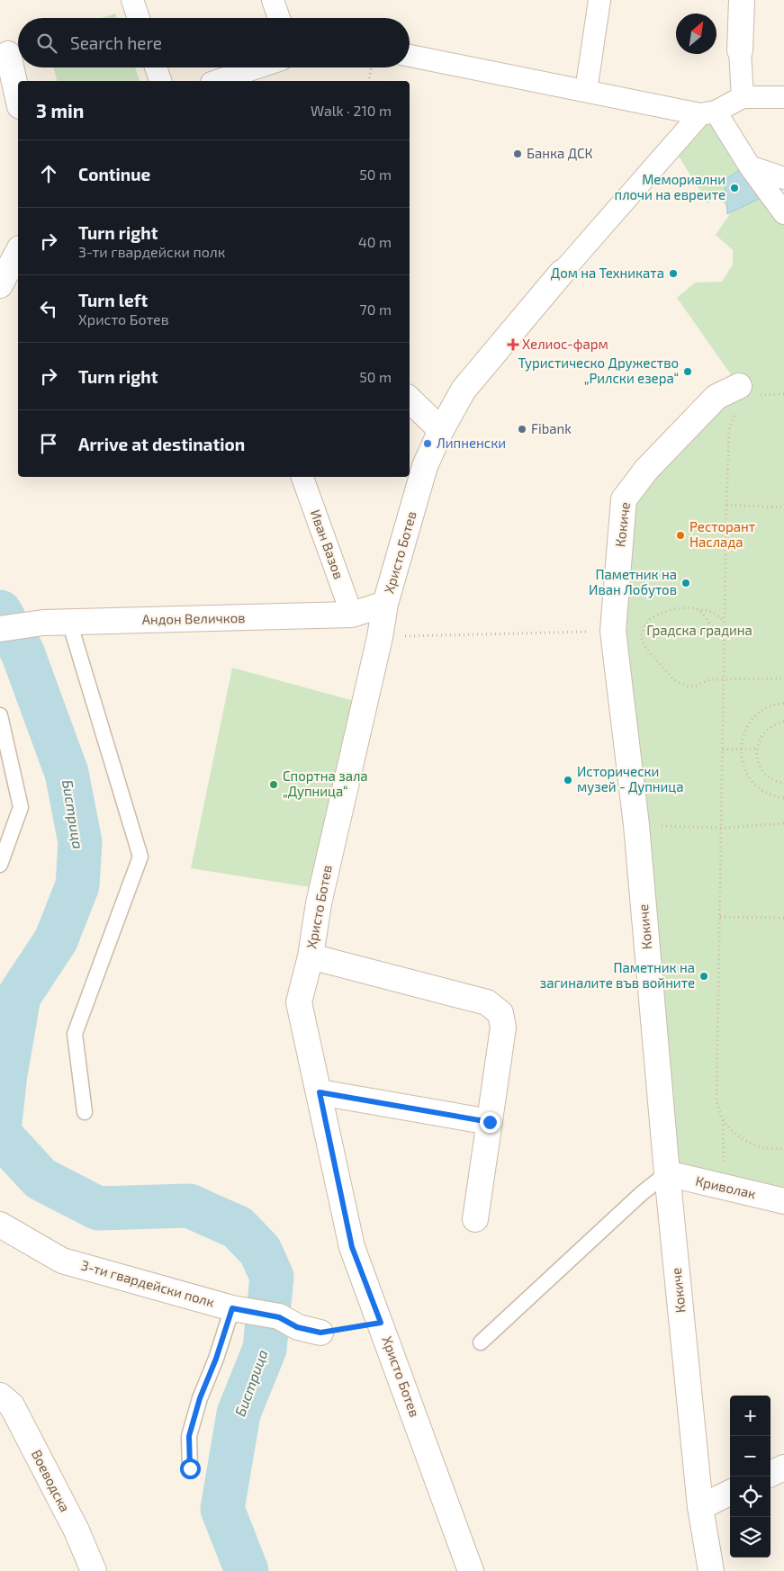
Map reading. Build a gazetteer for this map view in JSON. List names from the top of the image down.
{
  "streets": {
    "street": [
      "Кокиче",
      "Иван Вазов",
      "Христо Ботев",
      "Андон Величков",
      "Криволак",
      "3-ти гвардейски полк",
      "Воеводска"
    ]
  },
  "crossings": [
    ["Кокиче", "Криволак"],
    ["Иван Вазов", "Андон Величков"],
    ["Христо Ботев", "Андон Величков"]
  ],
  "water": ["Бистрица"],
  "parks": ["Градска градина"],
  "places": {
    "other": [
      "Банка ДСК",
      "Мемориални плочи на евреите",
      "Дом на Техниката",
      "Туристическо Дружество „Рилски езера“",
      "Fibank",
      "Липненски",
      "Ресторант Наслада",
      "Паметник на Иван Лобутов",
      "Исторически музей - Дупница",
      "Спортна зала „Дупница“",
      "Паметник на загиналите във войните"
    ],
    "health": ["Хелиос-фарм"]
  },
  "north": "top right",
  "page": {
    "search": "Search here",
    "heading": ["3 min", "Walk · 210 m"],
    "list": [
      ["Continue", "50 m"],
      ["Turn right", "3-ти гвардейски полк", "40 m"],
      ["Turn left", "Христо Ботев", "70 m"],
      ["Turn right", "50 m"],
      "Arrive at destination"
    ],
    "map_buttons": ["+", "−"]
  }
}
